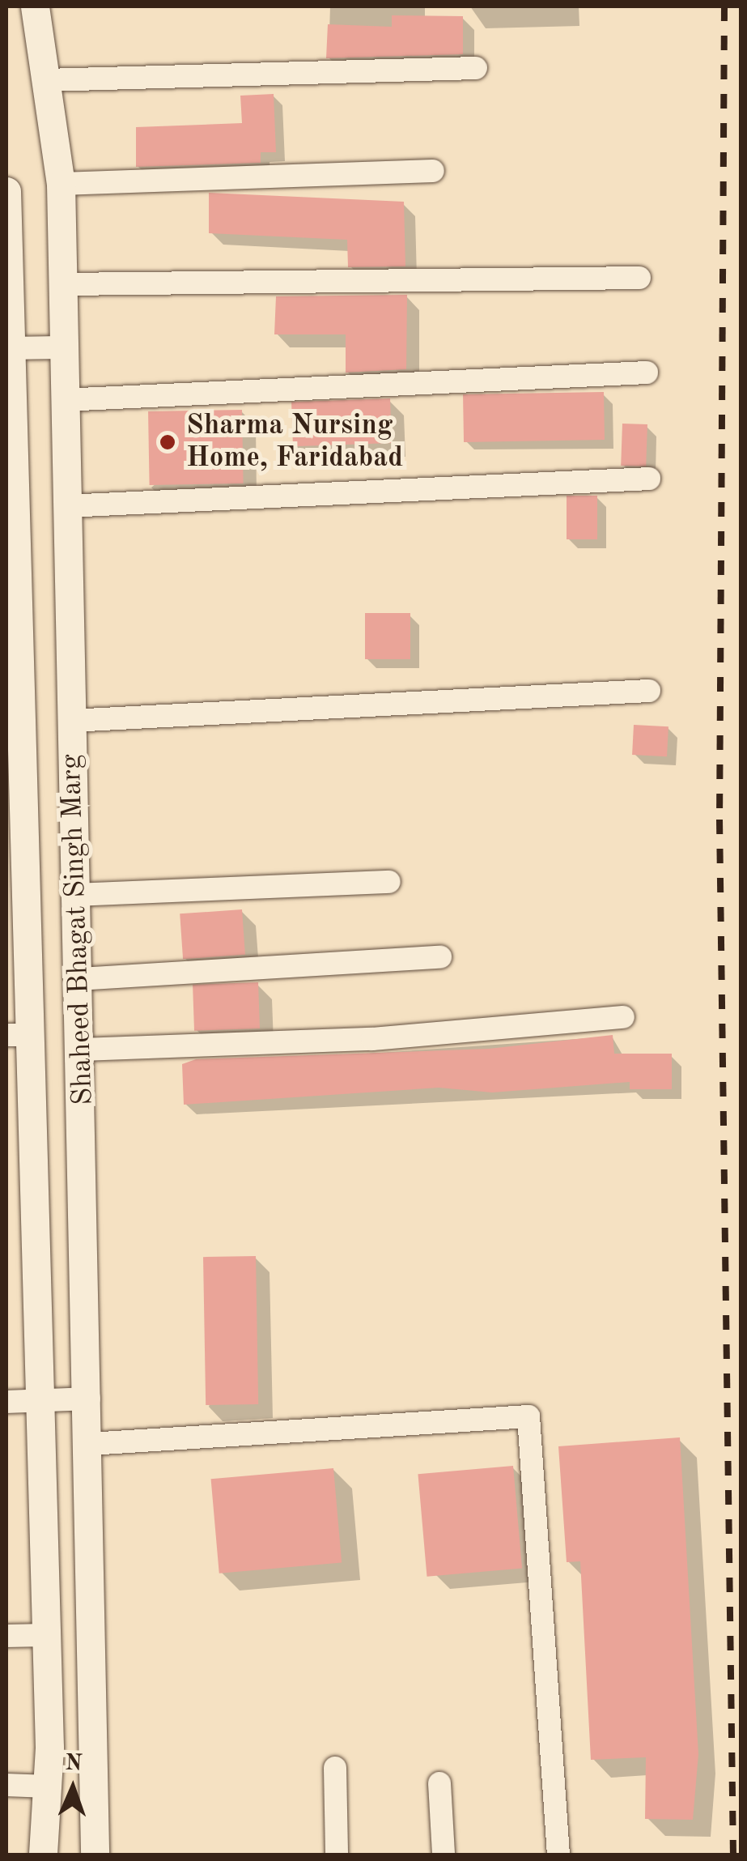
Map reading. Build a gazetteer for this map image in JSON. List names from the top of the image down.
{
  "streets": {
    "street": ["Shaheed Bhagat Singh Marg"]
  },
  "places": ["Sharma Nursing Home, Faridabad"],
  "north": "top"
}
